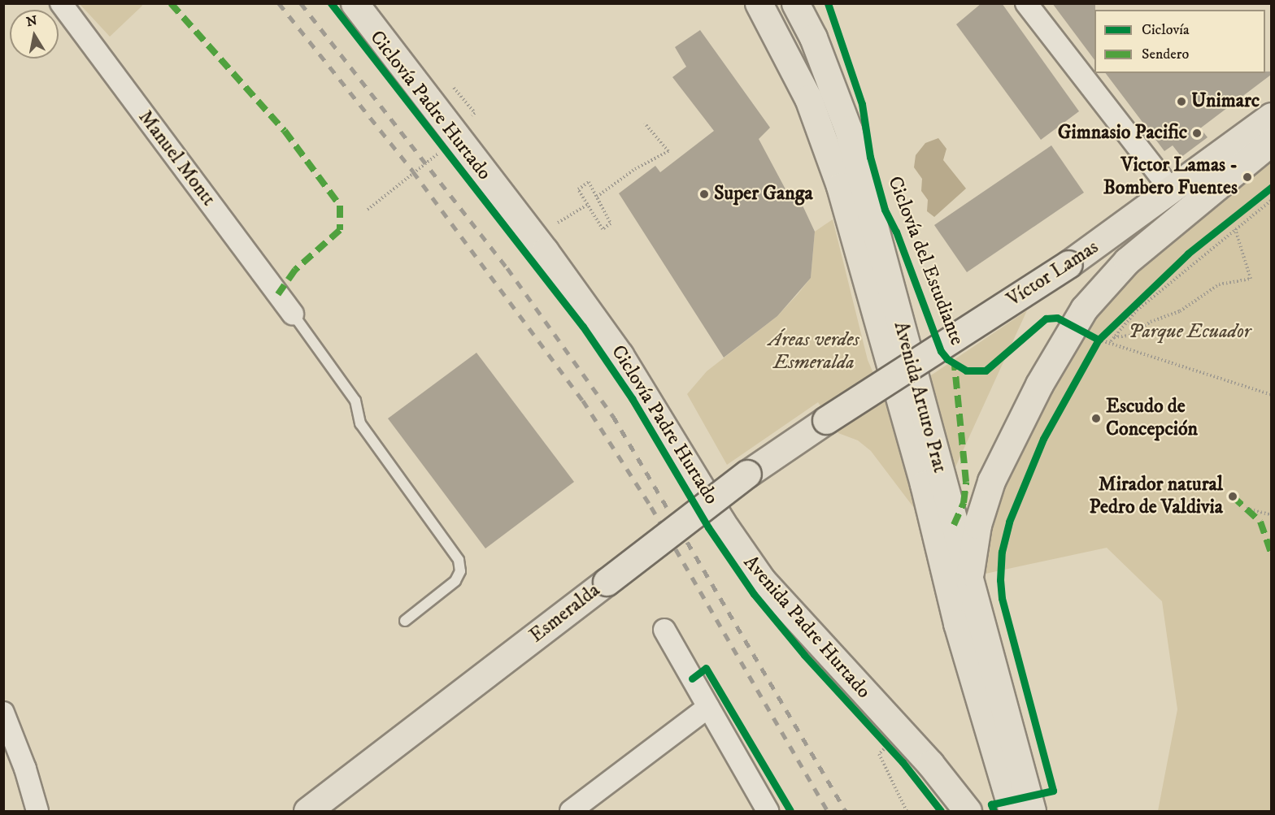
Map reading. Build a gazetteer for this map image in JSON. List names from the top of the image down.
{
  "streets": {
    "main road": [
      "Víctor Lamas",
      "Avenida Arturo Prat",
      "Esmeralda",
      "Avenida Padre Hurtado"
    ],
    "street": ["Manuel Montt"],
    "cycle path": ["Ciclovía Padre Hurtado", "Ciclovía del Estudiante"]
  },
  "crossings": [
    ["Víctor Lamas", "Esmeralda"]
  ],
  "parks": ["Parque Ecuador", "Áreas verdes Esmeralda"],
  "places": [
    "Unimarc",
    "Gimnasio Pacific",
    "Victor Lamas - Bombero Fuentes",
    "Super Ganga",
    "Escudo de Concepción",
    "Mirador natural Pedro de Valdivia"
  ],
  "legend": ["Ciclovía", "Sendero"],
  "north": "top"
}
